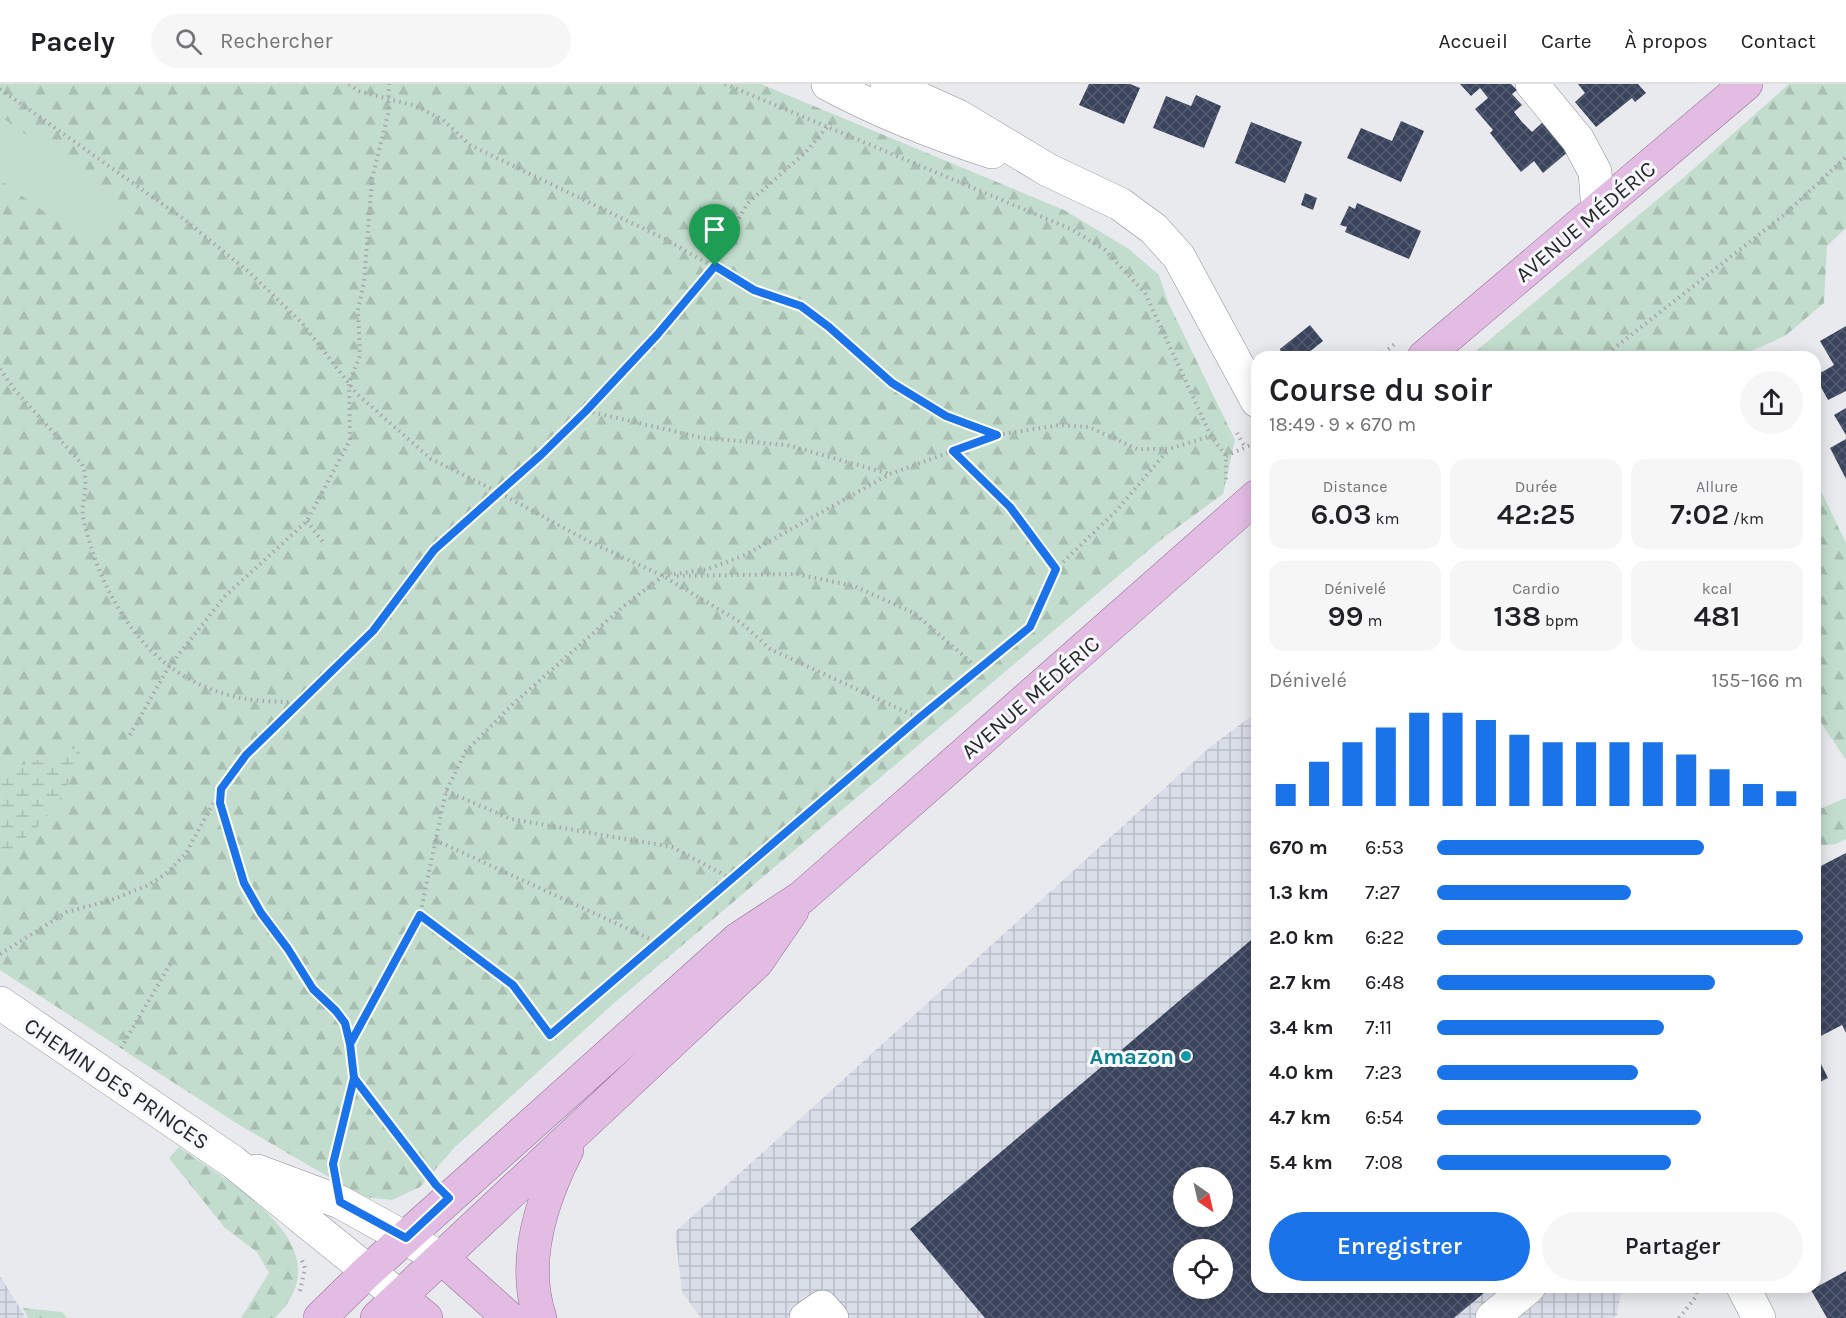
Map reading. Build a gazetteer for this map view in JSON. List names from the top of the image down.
{
  "streets": {
    "main road": ["AVENUE MÉDÉRIC"],
    "street": ["CHEMIN DES PRINCES"]
  },
  "places": ["Amazon"],
  "north": "bottom right",
  "page": {
    "header": "Pacely",
    "search": "Rechercher",
    "nav": [
      "Accueil",
      "Carte",
      "À propos",
      "Contact"
    ],
    "heading": ["Course du soir", "18:49 · 9 × 670 m"],
    "stats": [
      ["Distance", "6.03 km"],
      ["Durée", "42:25"],
      ["Allure", "7:02 /km"],
      ["Dénivelé", "99 m"],
      ["Cardio", "138 bpm"],
      ["kcal", "481"]
    ],
    "chart": ["Dénivelé", "155–166 m"],
    "list": [
      {
        "name": "670 m",
        "note": "6:53"
      },
      {
        "name": "1.3 km",
        "note": "7:27"
      },
      {
        "name": "2.0 km",
        "note": "6:22"
      },
      {
        "name": "2.7 km",
        "note": "6:48"
      },
      {
        "name": "3.4 km",
        "note": "7:11"
      },
      {
        "name": "4.0 km",
        "note": "7:23"
      },
      {
        "name": "4.7 km",
        "note": "6:54"
      },
      {
        "name": "5.4 km",
        "note": "7:08"
      }
    ],
    "buttons": ["Enregistrer", "Partager"]
  }
}
